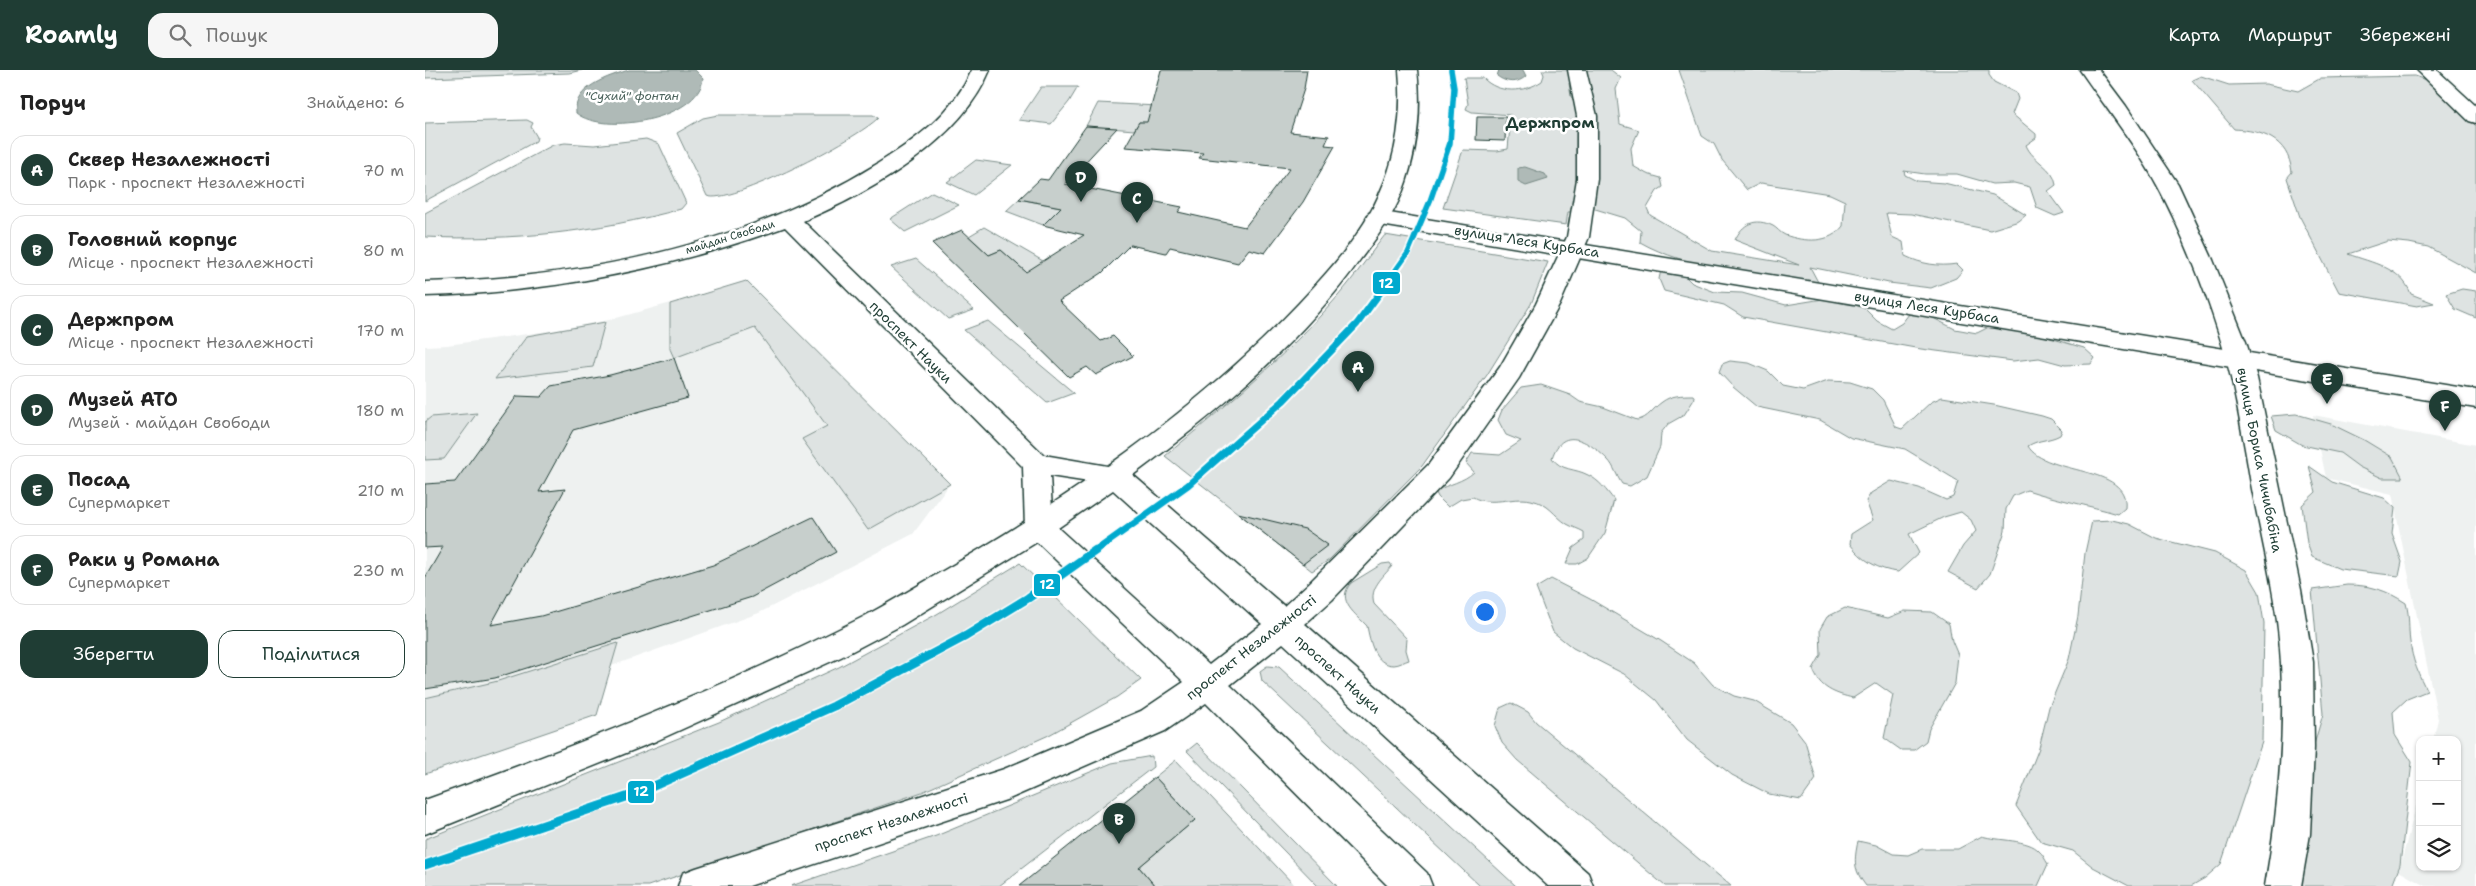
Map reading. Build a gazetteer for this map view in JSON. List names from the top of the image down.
{
  "streets": {
    "main road": [
      "майдан Свободи",
      "вулиця Леся Курбаса",
      "проспект Науки",
      "вулиця Бориса Чичибабіна",
      "проспект Незалежності"
    ]
  },
  "crossings": [
    ["майдан Свободи", "проспект Науки"],
    ["вулиця Леся Курбаса", "вулиця Бориса Чичибабіна"],
    ["вулиця Леся Курбаса", "проспект Незалежності"],
    ["проспект Науки", "проспект Незалежності"]
  ],
  "districts": ["Держпром"],
  "water": ["\"Сухий\" фонтан"],
  "lines": ["transit line 12"],
  "page": {
    "header": "Roamly",
    "search": "Пошук",
    "nav": ["Карта", "Маршрут", "Збережені"],
    "heading": ["Поруч", "Знайдено: 6"],
    "list": [
      {
        "mark": "A",
        "name": "Сквер Незалежності",
        "note": "Парк · проспект Незалежності",
        "value": "70 m"
      },
      {
        "mark": "B",
        "name": "Головний корпус",
        "note": "Місце · проспект Незалежності",
        "value": "80 m"
      },
      {
        "mark": "C",
        "name": "Держпром",
        "note": "Місце · проспект Незалежності",
        "value": "170 m"
      },
      {
        "mark": "D",
        "name": "Музей АТО",
        "note": "Музей · майдан Свободи",
        "value": "180 m"
      },
      {
        "mark": "E",
        "name": "Посад",
        "note": "Супермаркет",
        "value": "210 m"
      },
      {
        "mark": "F",
        "name": "Раки у Романа",
        "note": "Супермаркет",
        "value": "230 m"
      }
    ],
    "pins": [
      "D",
      "C",
      "A",
      "E",
      "F",
      "B"
    ],
    "buttons": ["Зберегти", "Поділитися"],
    "map_buttons": ["+", "−"]
  }
}
